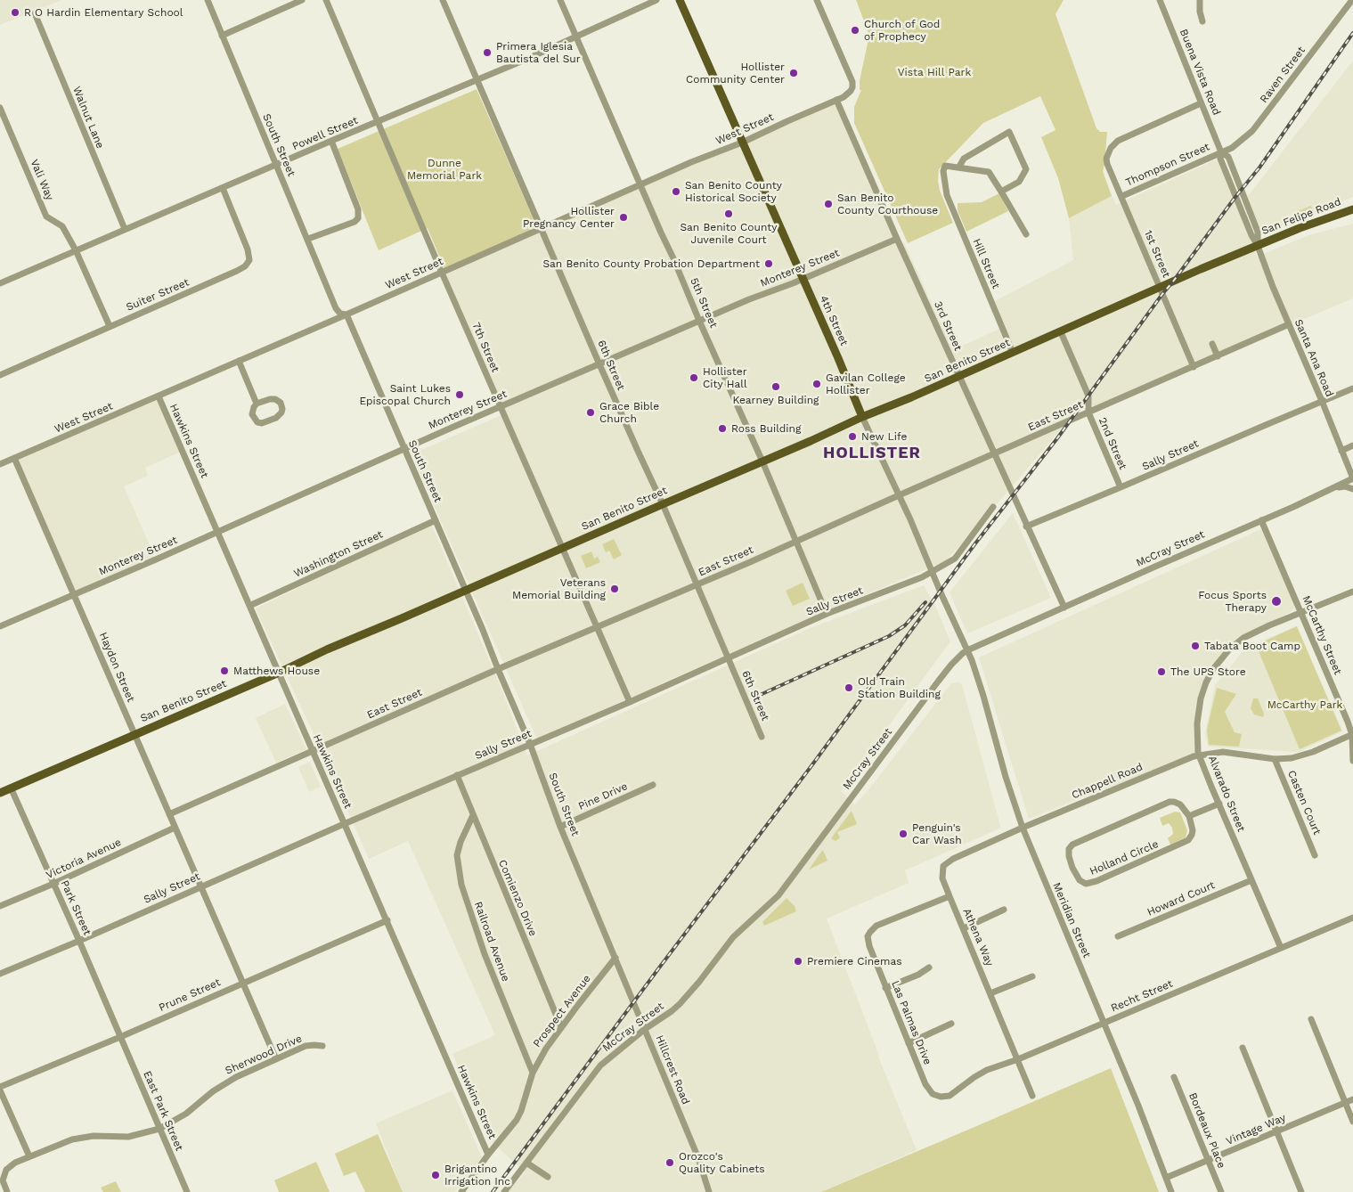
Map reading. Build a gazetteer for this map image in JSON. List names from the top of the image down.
{
  "streets": {
    "main road": ["San Felipe Road", "4th Street", "San Benito Street"],
    "street": [
      "Buena Vista Road",
      "Raven Street",
      "Walnut Lane",
      "West Street",
      "Powell Street",
      "South Street",
      "Thompson Street",
      "Vali Way",
      "1st Street",
      "Hill Street",
      "Monterey Street",
      "Suiter Street",
      "5th Street",
      "3rd Street",
      "7th Street",
      "Santa Ana Road",
      "6th Street",
      "East Street",
      "Hawkins Street",
      "2nd Street",
      "Sally Street",
      "McCray Street",
      "Washington Street",
      "McCarthy Street",
      "Haydon Street",
      "Chappell Road",
      "Alvarado Street",
      "Pine Drive",
      "Casten Court",
      "Holland Circle",
      "Victoria Avenue",
      "Comienzo Drive",
      "Howard Court",
      "Park Street",
      "Meridian Street",
      "Athena Way",
      "Railroad Avenue",
      "Prune Street",
      "Recht Street",
      "Prospect Avenue",
      "Las Palmas Drive",
      "Sherwood Drive",
      "Hillcrest Road",
      "East Park Street",
      "Vintage Way",
      "Bordeaux Place"
    ]
  },
  "crossings": [
    ["Buena Vista Road", "Raven Street"],
    ["Buena Vista Road", "Thompson Street"],
    ["Buena Vista Road", "San Felipe Road"],
    ["Buena Vista Road", "1st Street"],
    ["Buena Vista Road", "Santa Ana Road"],
    ["Buena Vista Road", "San Benito Street"],
    ["Raven Street", "Thompson Street"],
    ["Walnut Lane", "Powell Street"],
    ["West Street", "South Street"],
    ["West Street", "5th Street"],
    ["West Street", "4th Street"],
    ["West Street", "3rd Street"],
    ["West Street", "7th Street"],
    ["West Street", "6th Street"],
    ["West Street", "Hawkins Street"],
    ["West Street", "Haydon Street"],
    ["Powell Street", "South Street"],
    ["Powell Street", "Vali Way"],
    ["Powell Street", "Suiter Street"],
    ["Powell Street", "5th Street"],
    ["Powell Street", "7th Street"],
    ["Powell Street", "6th Street"],
    ["South Street", "Monterey Street"],
    ["South Street", "San Benito Street"],
    ["South Street", "East Street"],
    ["South Street", "Sally Street"],
    ["South Street", "Washington Street"],
    ["South Street", "Pine Drive"],
    ["South Street", "Prospect Avenue"],
    ["South Street", "Hillcrest Road"],
    ["Thompson Street", "1st Street"],
    ["Vali Way", "Suiter Street"],
    ["San Felipe Road", "Santa Ana Road"],
    ["San Felipe Road", "San Benito Street"],
    ["1st Street", "San Benito Street"],
    ["1st Street", "East Street"],
    ["Hill Street", "San Benito Street"],
    ["Monterey Street", "5th Street"],
    ["Monterey Street", "4th Street"],
    ["Monterey Street", "3rd Street"],
    ["Monterey Street", "7th Street"],
    ["Monterey Street", "6th Street"],
    ["Monterey Street", "Hawkins Street"],
    ["Monterey Street", "Haydon Street"],
    ["5th Street", "San Benito Street"],
    ["5th Street", "East Street"],
    ["5th Street", "Sally Street"],
    ["4th Street", "San Benito Street"],
    ["4th Street", "East Street"],
    ["4th Street", "Sally Street"],
    ["4th Street", "McCray Street"],
    ["4th Street", "Meridian Street"],
    ["3rd Street", "San Benito Street"],
    ["3rd Street", "East Street"],
    ["3rd Street", "Sally Street"],
    ["3rd Street", "McCray Street"],
    ["7th Street", "San Benito Street"],
    ["7th Street", "East Street"],
    ["7th Street", "Sally Street"],
    ["Santa Ana Road", "San Benito Street"],
    ["Santa Ana Road", "East Street"],
    ["Santa Ana Road", "Sally Street"],
    ["Santa Ana Road", "McCray Street"],
    ["San Benito Street", "6th Street"],
    ["San Benito Street", "Hawkins Street"],
    ["San Benito Street", "2nd Street"],
    ["San Benito Street", "Haydon Street"],
    ["San Benito Street", "Park Street"],
    ["6th Street", "East Street"],
    ["6th Street", "Sally Street"],
    ["East Street", "Hawkins Street"],
    ["East Street", "2nd Street"],
    ["East Street", "Haydon Street"],
    ["Hawkins Street", "Sally Street"],
    ["Hawkins Street", "Washington Street"],
    ["Hawkins Street", "Prune Street"],
    ["Hawkins Street", "Prospect Avenue"],
    ["2nd Street", "Sally Street"],
    ["Sally Street", "Haydon Street"],
    ["Sally Street", "Comienzo Drive"],
    ["Sally Street", "Park Street"],
    ["McCray Street", "McCarthy Street"],
    ["McCray Street", "Meridian Street"],
    ["McCray Street", "Hillcrest Road"],
    ["McCarthy Street", "Chappell Road"],
    ["McCarthy Street", "Alvarado Street"],
    ["Haydon Street", "Victoria Avenue"],
    ["Haydon Street", "Prune Street"],
    ["Haydon Street", "Sherwood Drive"],
    ["Chappell Road", "Alvarado Street"],
    ["Chappell Road", "Casten Court"],
    ["Chappell Road", "Meridian Street"],
    ["Chappell Road", "Athena Way"],
    ["Alvarado Street", "Howard Court"],
    ["Alvarado Street", "Recht Street"],
    ["Victoria Avenue", "Park Street"],
    ["Comienzo Drive", "Railroad Avenue"],
    ["Comienzo Drive", "Prospect Avenue"],
    ["Park Street", "Prune Street"],
    ["Park Street", "East Park Street"],
    ["Meridian Street", "Athena Way"],
    ["Meridian Street", "Recht Street"],
    ["Meridian Street", "Vintage Way"],
    ["Athena Way", "Recht Street"],
    ["Athena Way", "Las Palmas Drive"],
    ["Railroad Avenue", "Prospect Avenue"],
    ["Prune Street", "East Park Street"],
    ["Recht Street", "Las Palmas Drive"],
    ["Prospect Avenue", "Hillcrest Road"],
    ["Sherwood Drive", "East Park Street"],
    ["Vintage Way", "Bordeaux Place"]
  ],
  "districts": ["HOLLISTER"],
  "parks": ["Vista Hill Park", "Dunne Memorial Park", "McCarthy Park"],
  "places": [
    "R O Hardin Elementary School",
    "Church of God of Prophecy",
    "Primera Iglesia Bautista del Sur",
    "Hollister Community Center",
    "San Benito County Historical Society",
    "San Benito County Courthouse",
    "San Benito County Juvenile Court",
    "Hollister Pregnancy Center",
    "San Benito County Probation Department",
    "Hollister City Hall",
    "Gavilan College Hollister",
    "Kearney Building",
    "Saint Lukes Episcopal Church",
    "Grace Bible Church",
    "Ross Building",
    "New Life",
    "Veterans Memorial Building",
    "Focus Sports Therapy",
    "Tabata Boot Camp",
    "Matthews House",
    "The UPS Store",
    "Old Train Station Building",
    "Penguin's Car Wash",
    "Premiere Cinemas",
    "Orozco's Quality Cabinets",
    "Brigantino Irrigation Inc"
  ]
}
